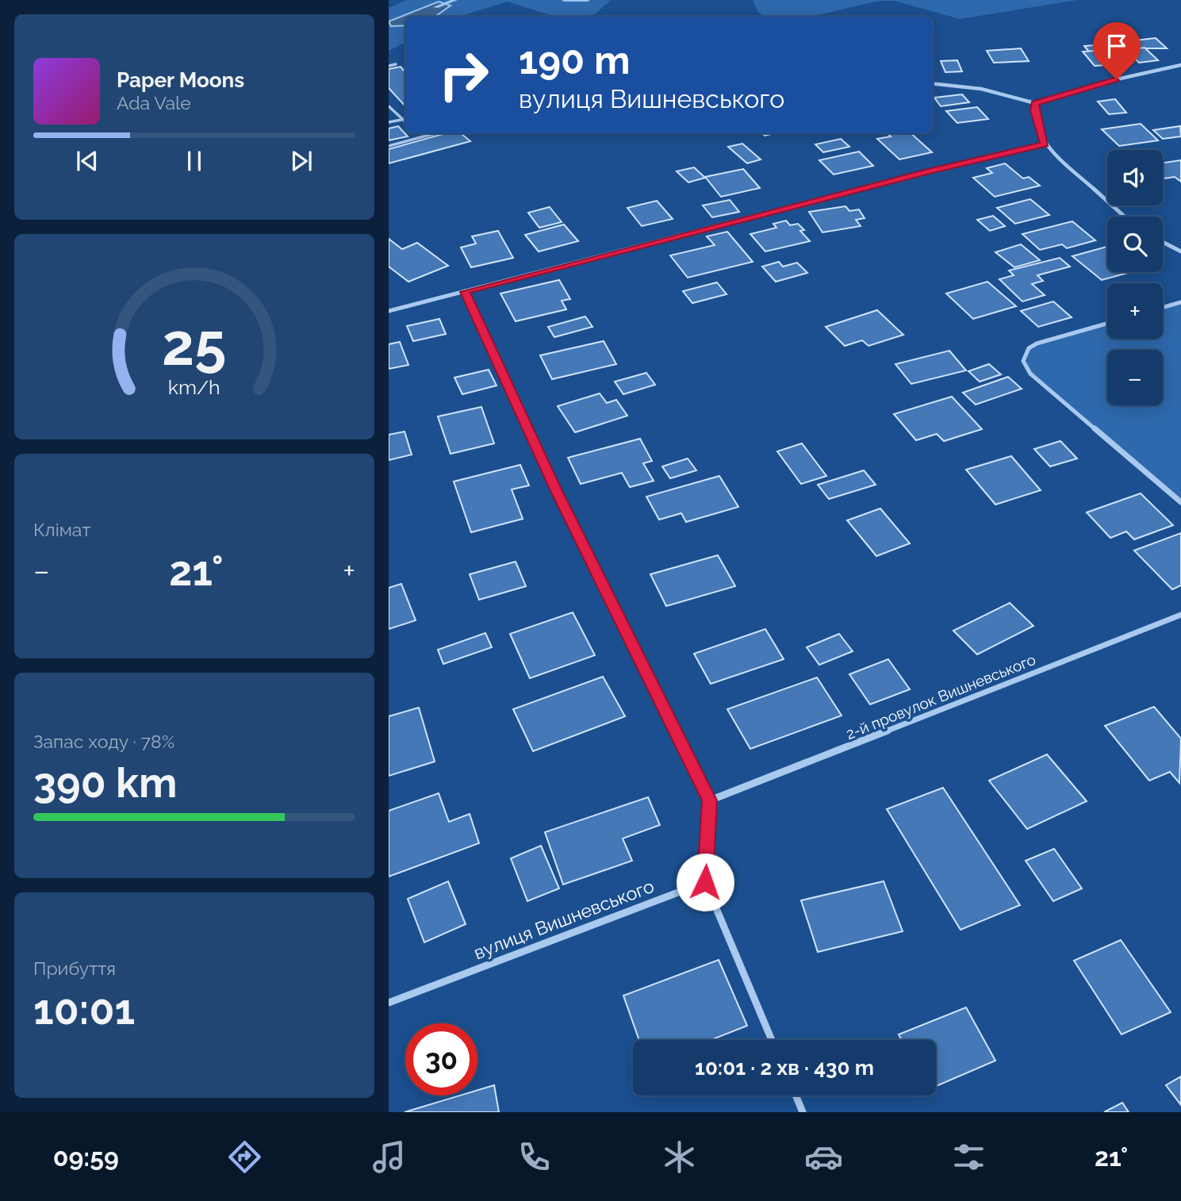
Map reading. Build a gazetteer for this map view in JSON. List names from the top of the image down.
{
  "streets": {
    "street": ["2-й провулок Вишневського", "вулиця Вишневського"]
  },
  "page": {
    "turn": ["190 m", "вулиця Вишневського"],
    "song": ["Paper Moons", "Ada Vale"],
    "map_buttons": ["+", "−"],
    "tile": [
      "Клімат",
      ["Запас ходу · 78%", "390 km"],
      ["Прибуття", "10:01"]
    ],
    "heat": ["−", "21°", "+"],
    "limit": "30",
    "trip": "10:01 · 2 хв · 430 m",
    "tabs": ["09:59", "21°"],
    "gauge": ["25", "km/h"]
  }
}
